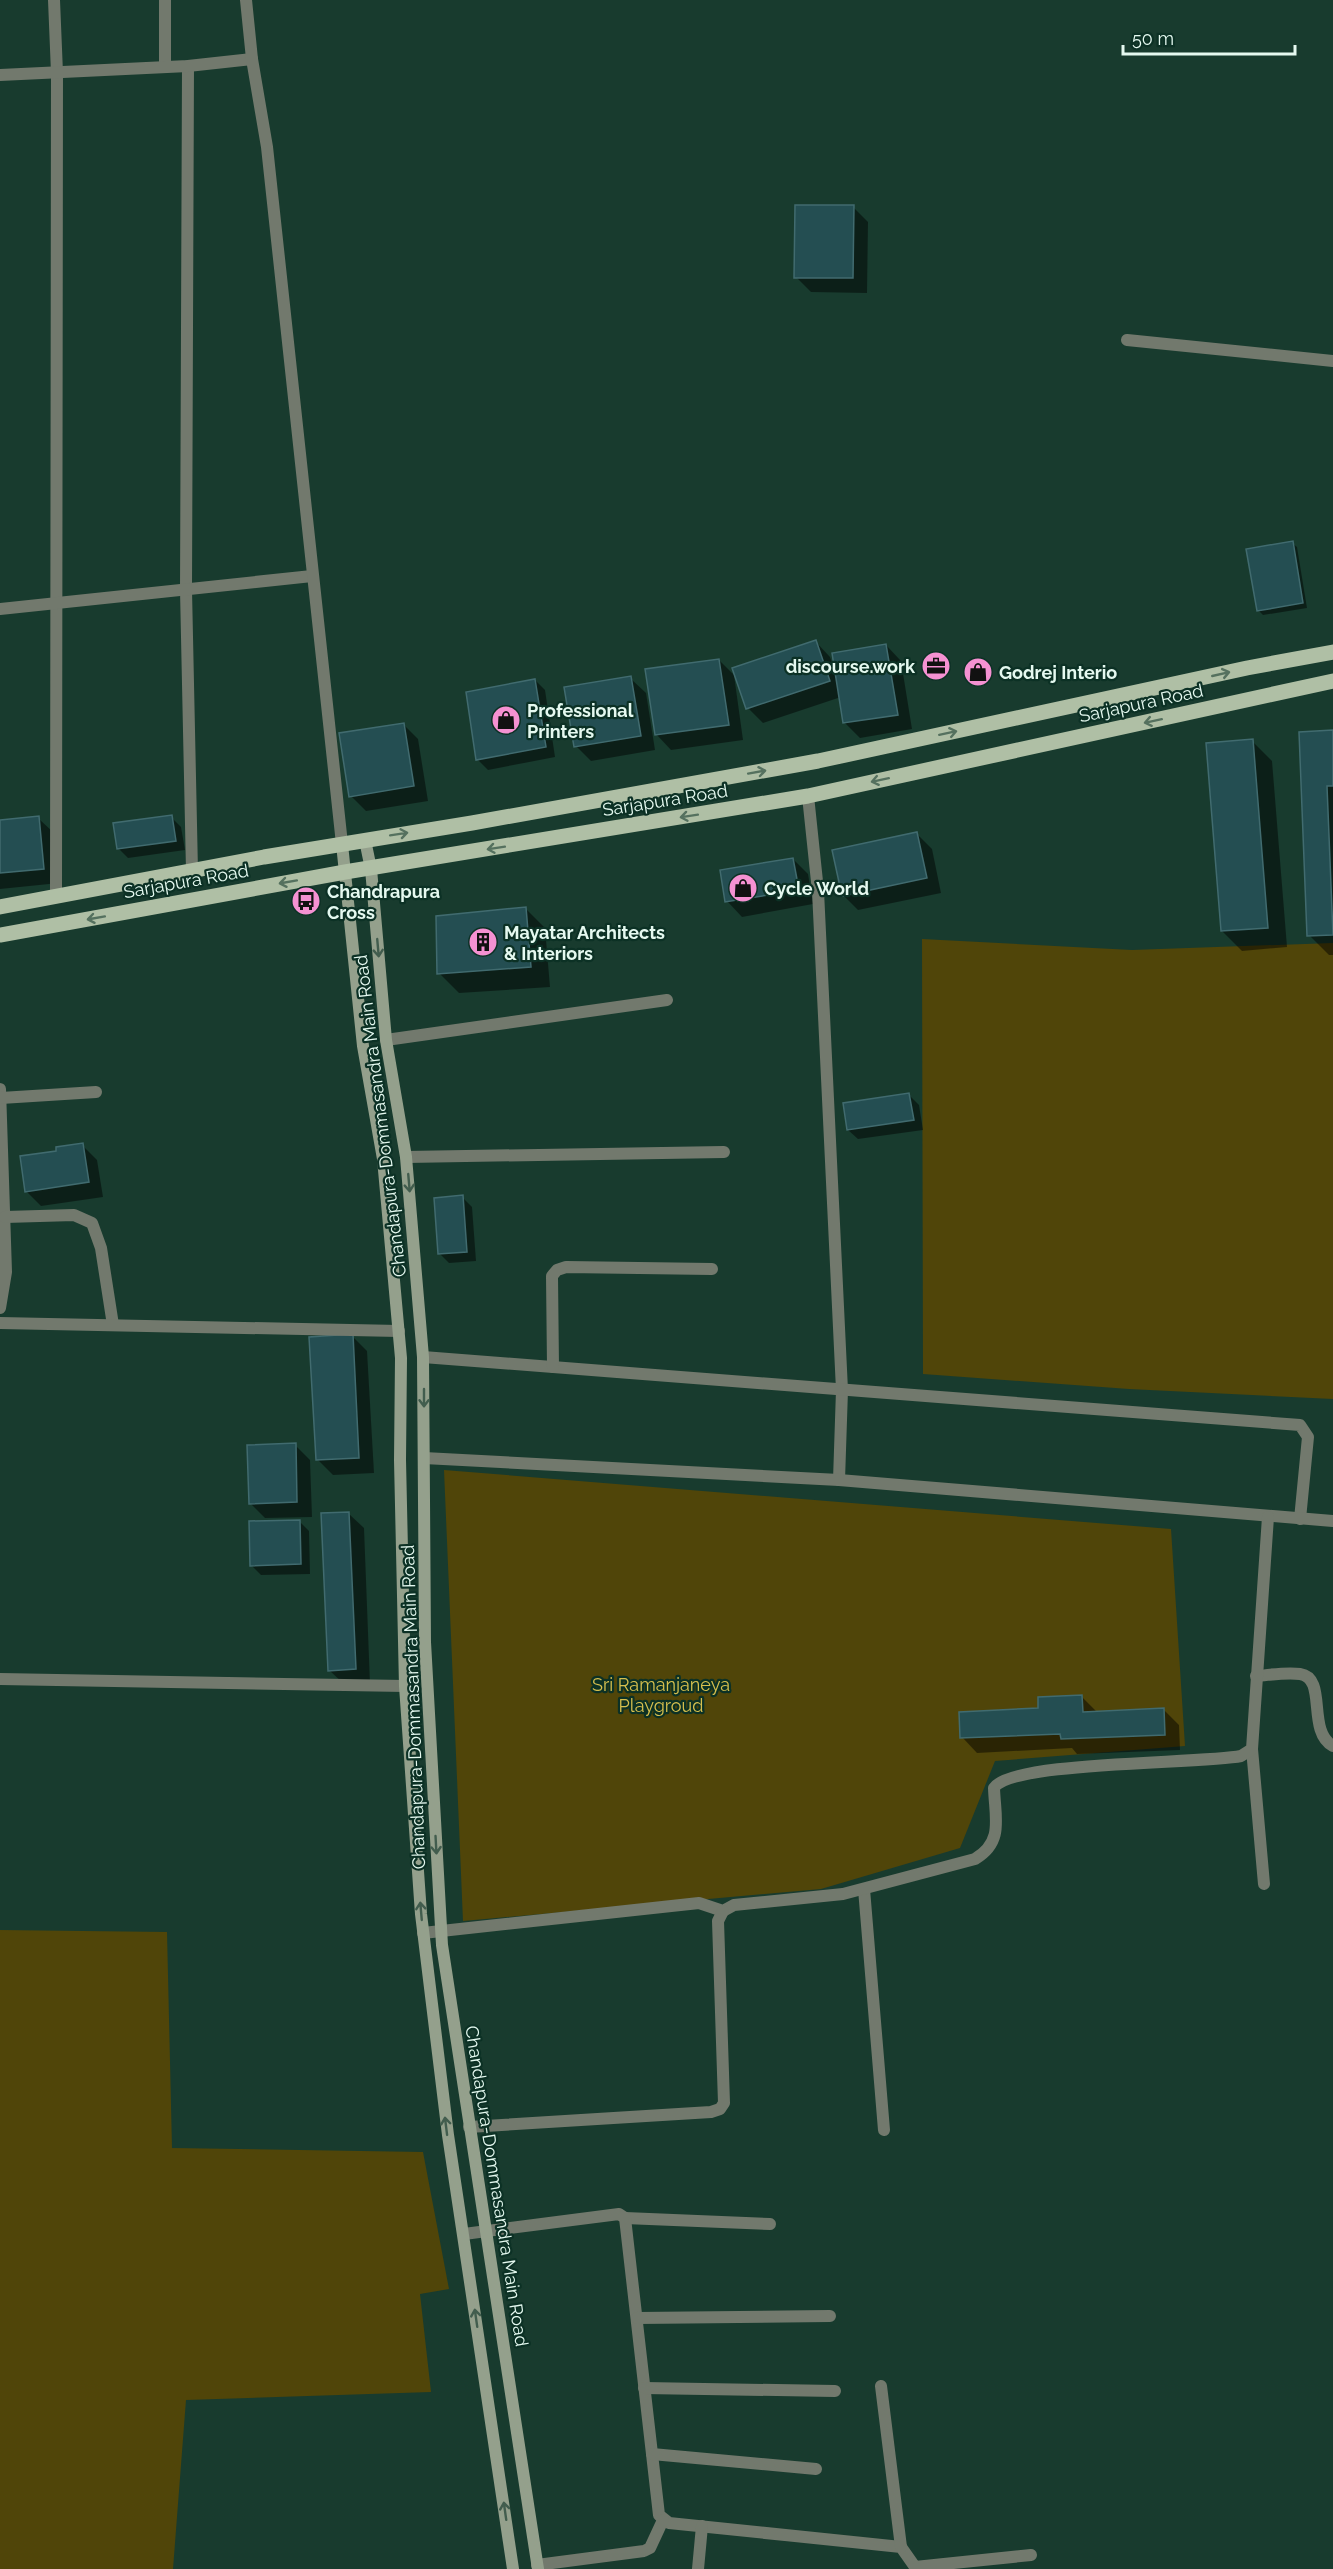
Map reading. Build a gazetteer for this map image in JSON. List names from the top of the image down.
{
  "streets": {
    "main road": ["Sarjapura Road", "Chandapura-Dommasandra Main Road"]
  },
  "crossings": [
    ["Sarjapura Road", "Chandapura-Dommasandra Main Road"]
  ],
  "parks": ["Sri Ramanjaneya Playgroud"],
  "places": {
    "office": ["discourse.work"],
    "shop": ["Godrej Interio", "Professional Printers", "Cycle World"],
    "bus stop": ["Chandrapura Cross"],
    "building": ["Mayatar Architects & Interiors"]
  },
  "scale_bar": "50 m"
}
